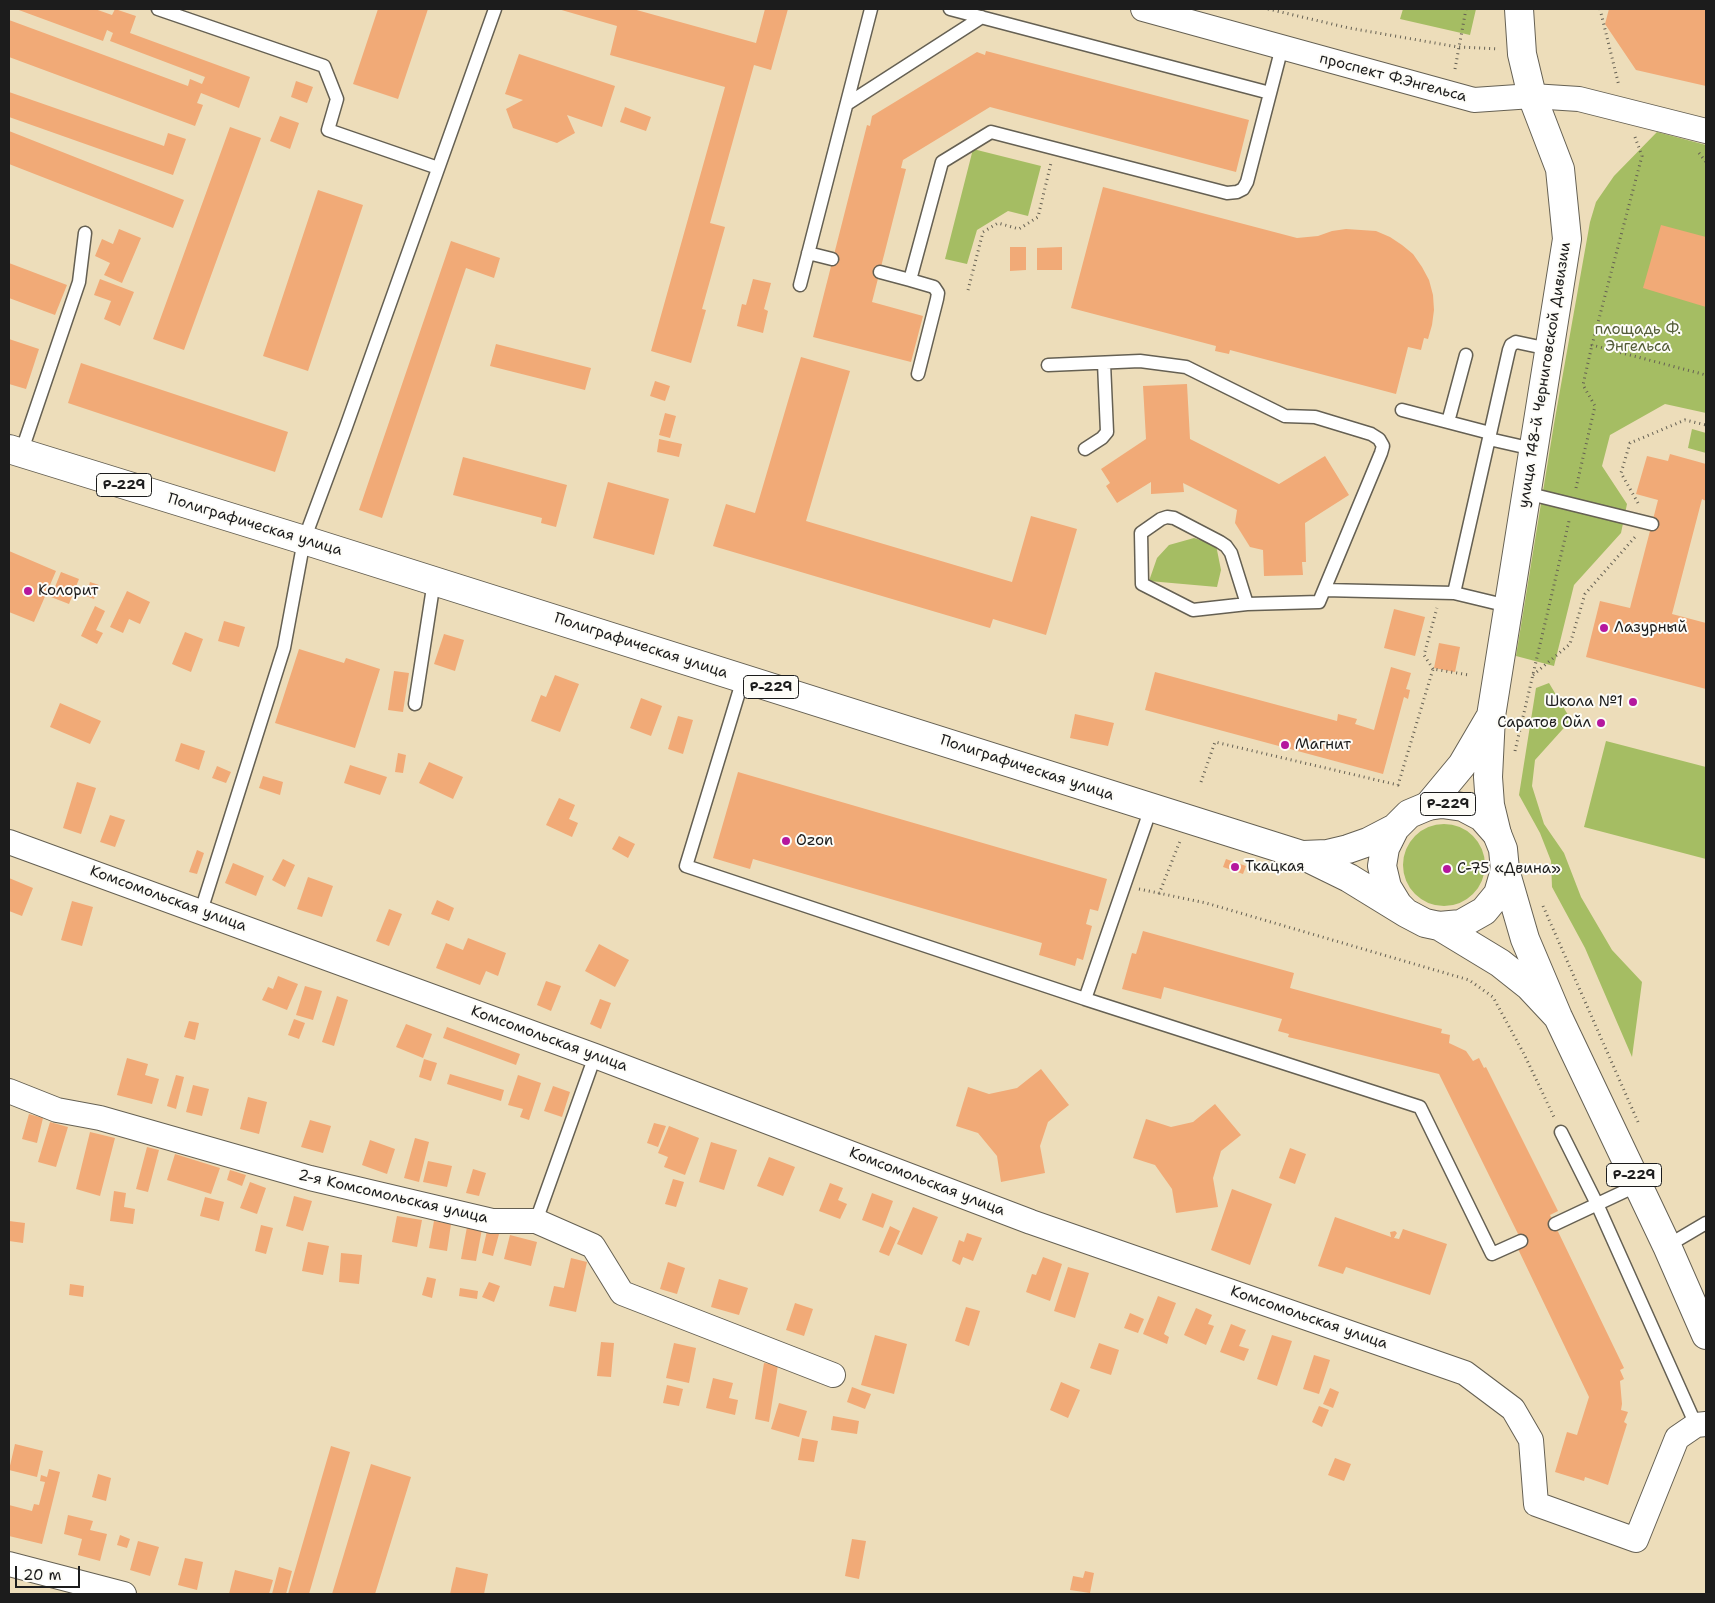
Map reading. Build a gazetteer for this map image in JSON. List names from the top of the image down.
{
  "streets": {
    "main road": ["улица 148-й Черниговской Дивизии", "Р-229", "Полиграфическая улица"],
    "street": ["проспект Ф.Энгельса", "Комсомольская улица", "2-я Комсомольская улица"]
  },
  "crossings": [
    ["проспект Ф.Энгельса", "улица 148-й Черниговской Дивизии"],
    ["улица 148-й Черниговской Дивизии", "Полиграфическая улица"]
  ],
  "parks": ["площадь Ф. Энгельса"],
  "places": [
    "Колорит",
    "Лазурный",
    "Школа №1",
    "Саратов Ойл",
    "Магнит",
    "Ozon",
    "Ткацкая",
    "С-75 «Двина»"
  ],
  "scale_bar": "20 m"
}
